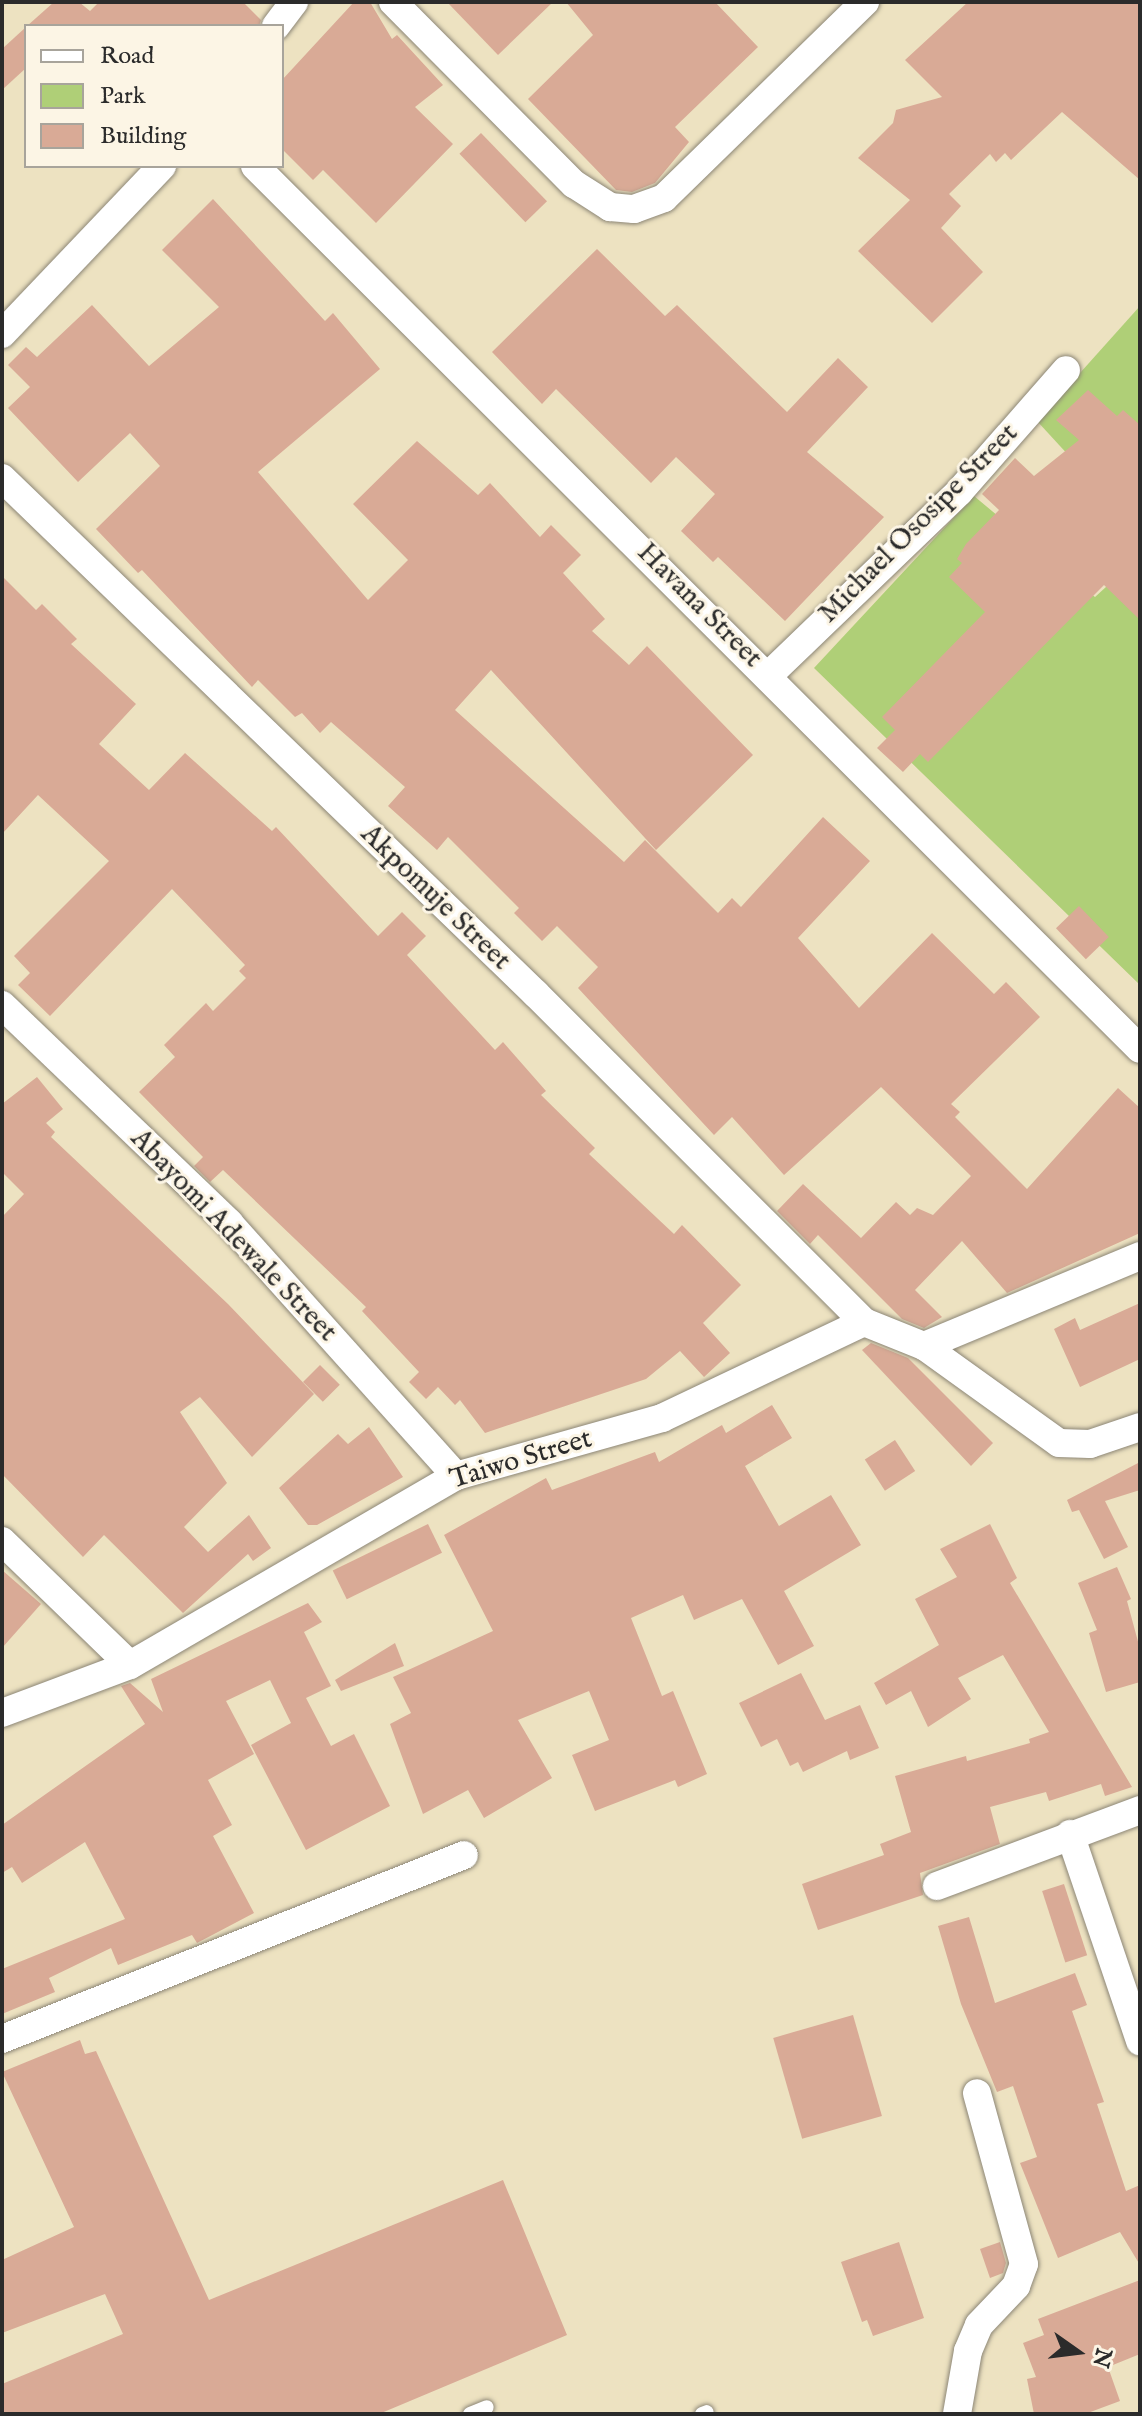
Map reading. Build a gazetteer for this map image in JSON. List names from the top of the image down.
{
  "streets": {
    "street": [
      "Michael Ososipe Street",
      "Havana Street",
      "Akpomuje Street",
      "Abayomi Adewale Street",
      "Taiwo Street"
    ]
  },
  "crossings": [
    ["Michael Ososipe Street", "Havana Street"],
    ["Akpomuje Street", "Taiwo Street"],
    ["Abayomi Adewale Street", "Taiwo Street"]
  ],
  "legend": ["Road", "Park", "Building"],
  "north": "right"
}
